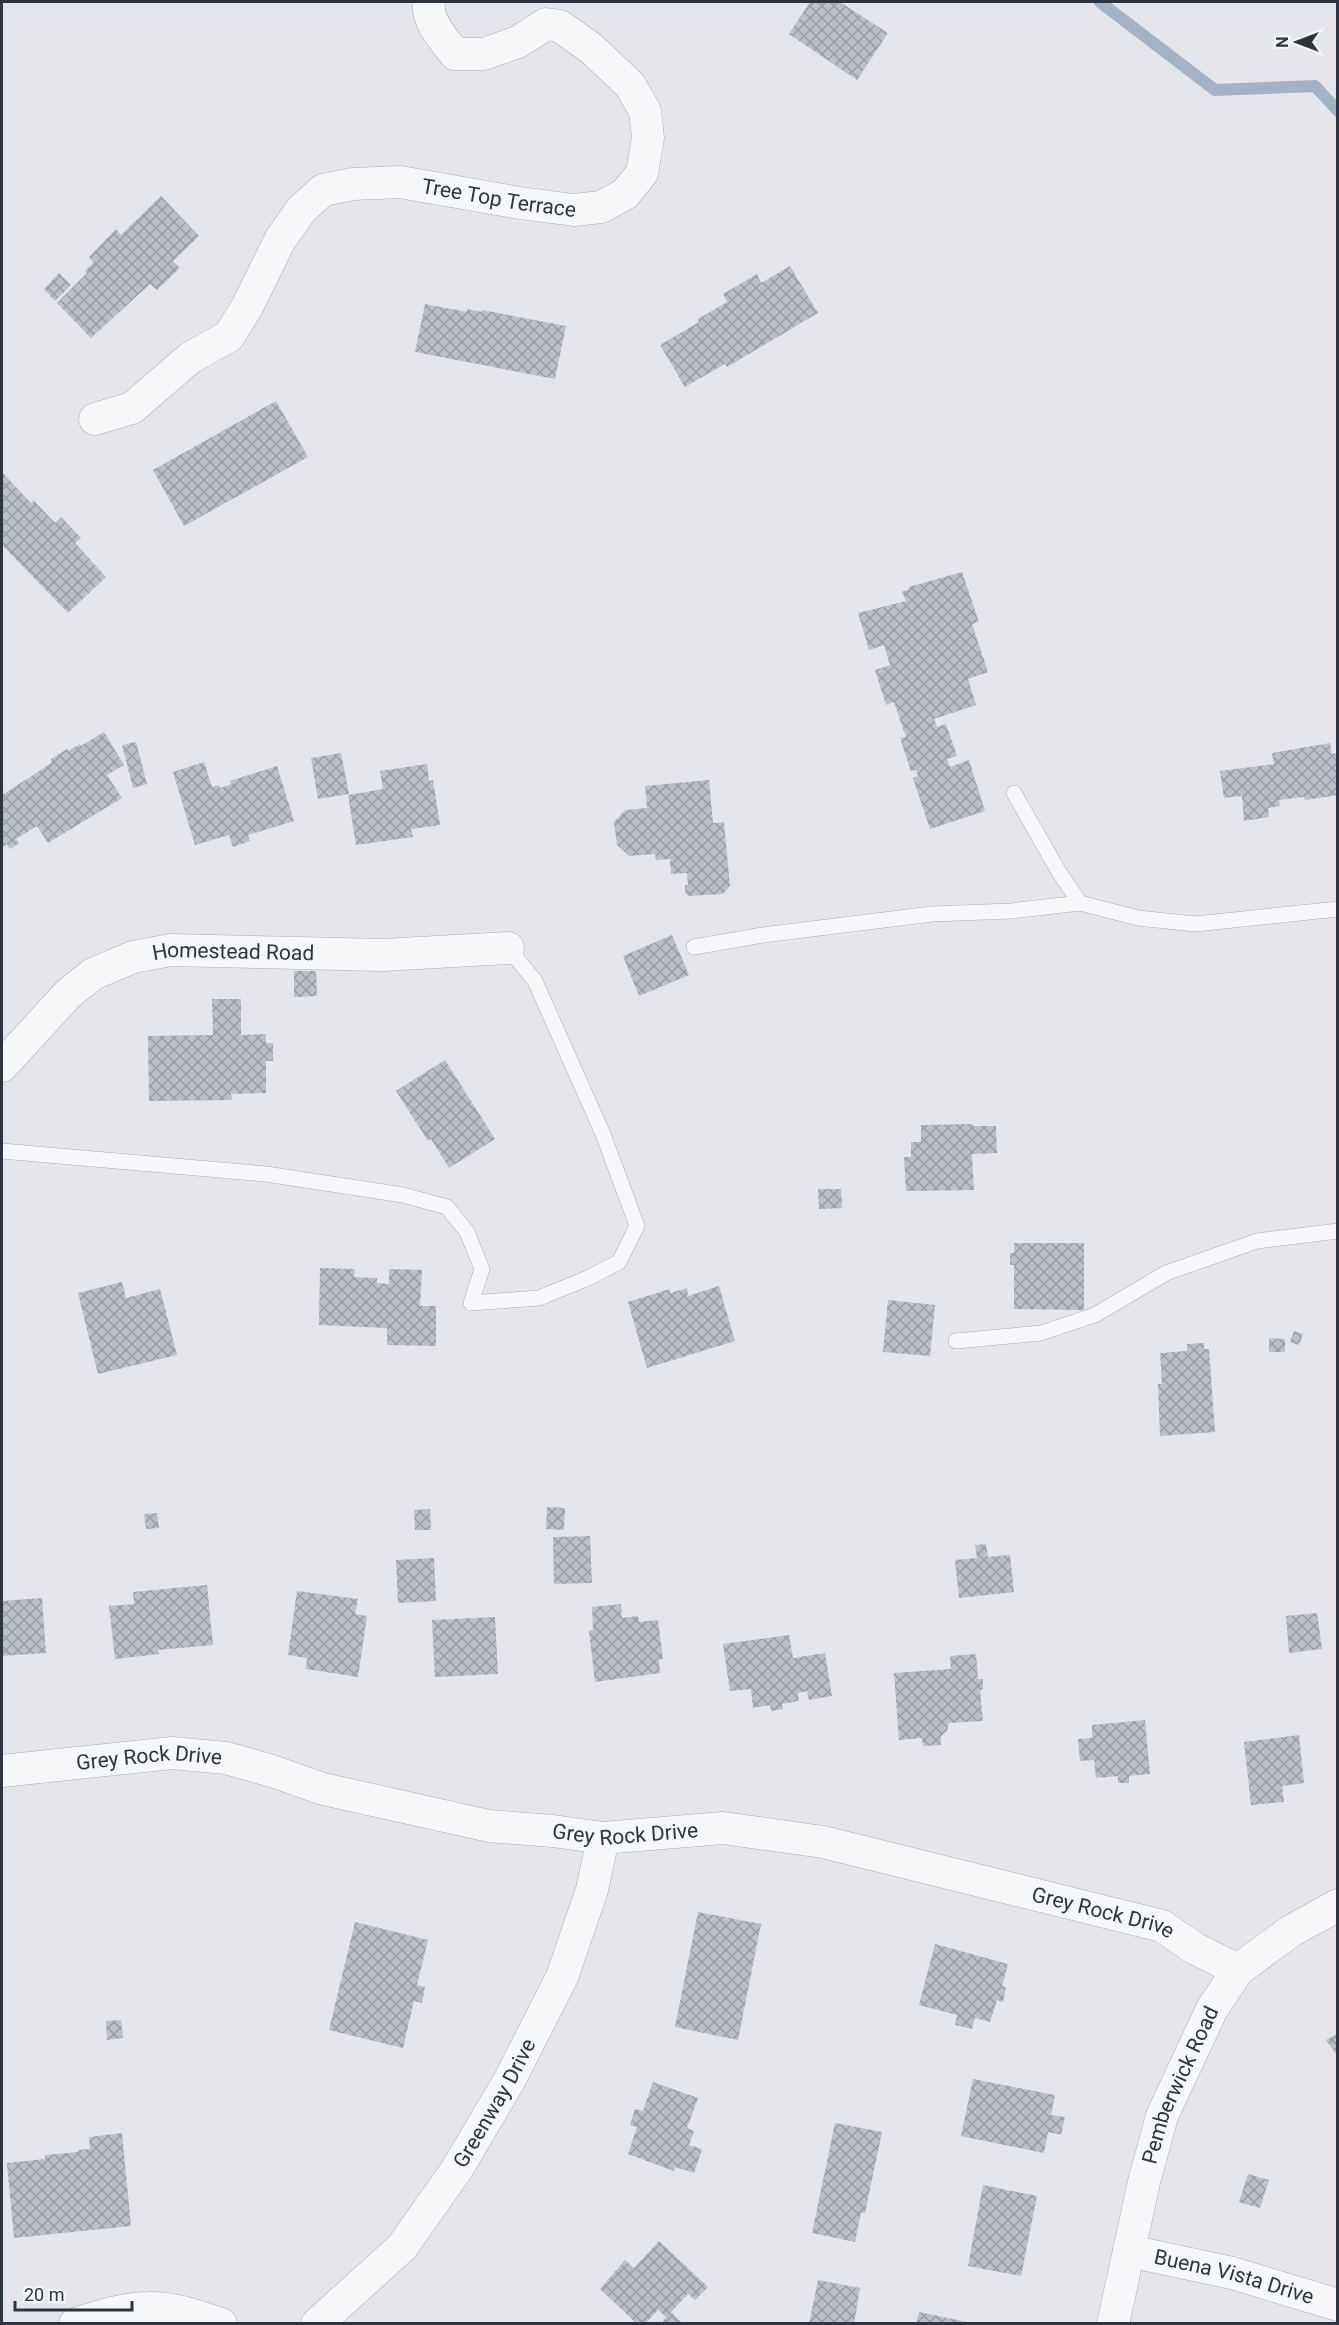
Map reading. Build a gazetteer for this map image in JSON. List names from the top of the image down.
{
  "streets": {
    "street": [
      "Tree Top Terrace",
      "Homestead Road",
      "Grey Rock Drive",
      "Pemberwick Road",
      "Greenway Drive",
      "Buena Vista Drive"
    ]
  },
  "crossings": [
    ["Grey Rock Drive", "Pemberwick Road"],
    ["Grey Rock Drive", "Greenway Drive"],
    ["Pemberwick Road", "Buena Vista Drive"]
  ],
  "scale_bar": "20 m",
  "north": "left"
}
